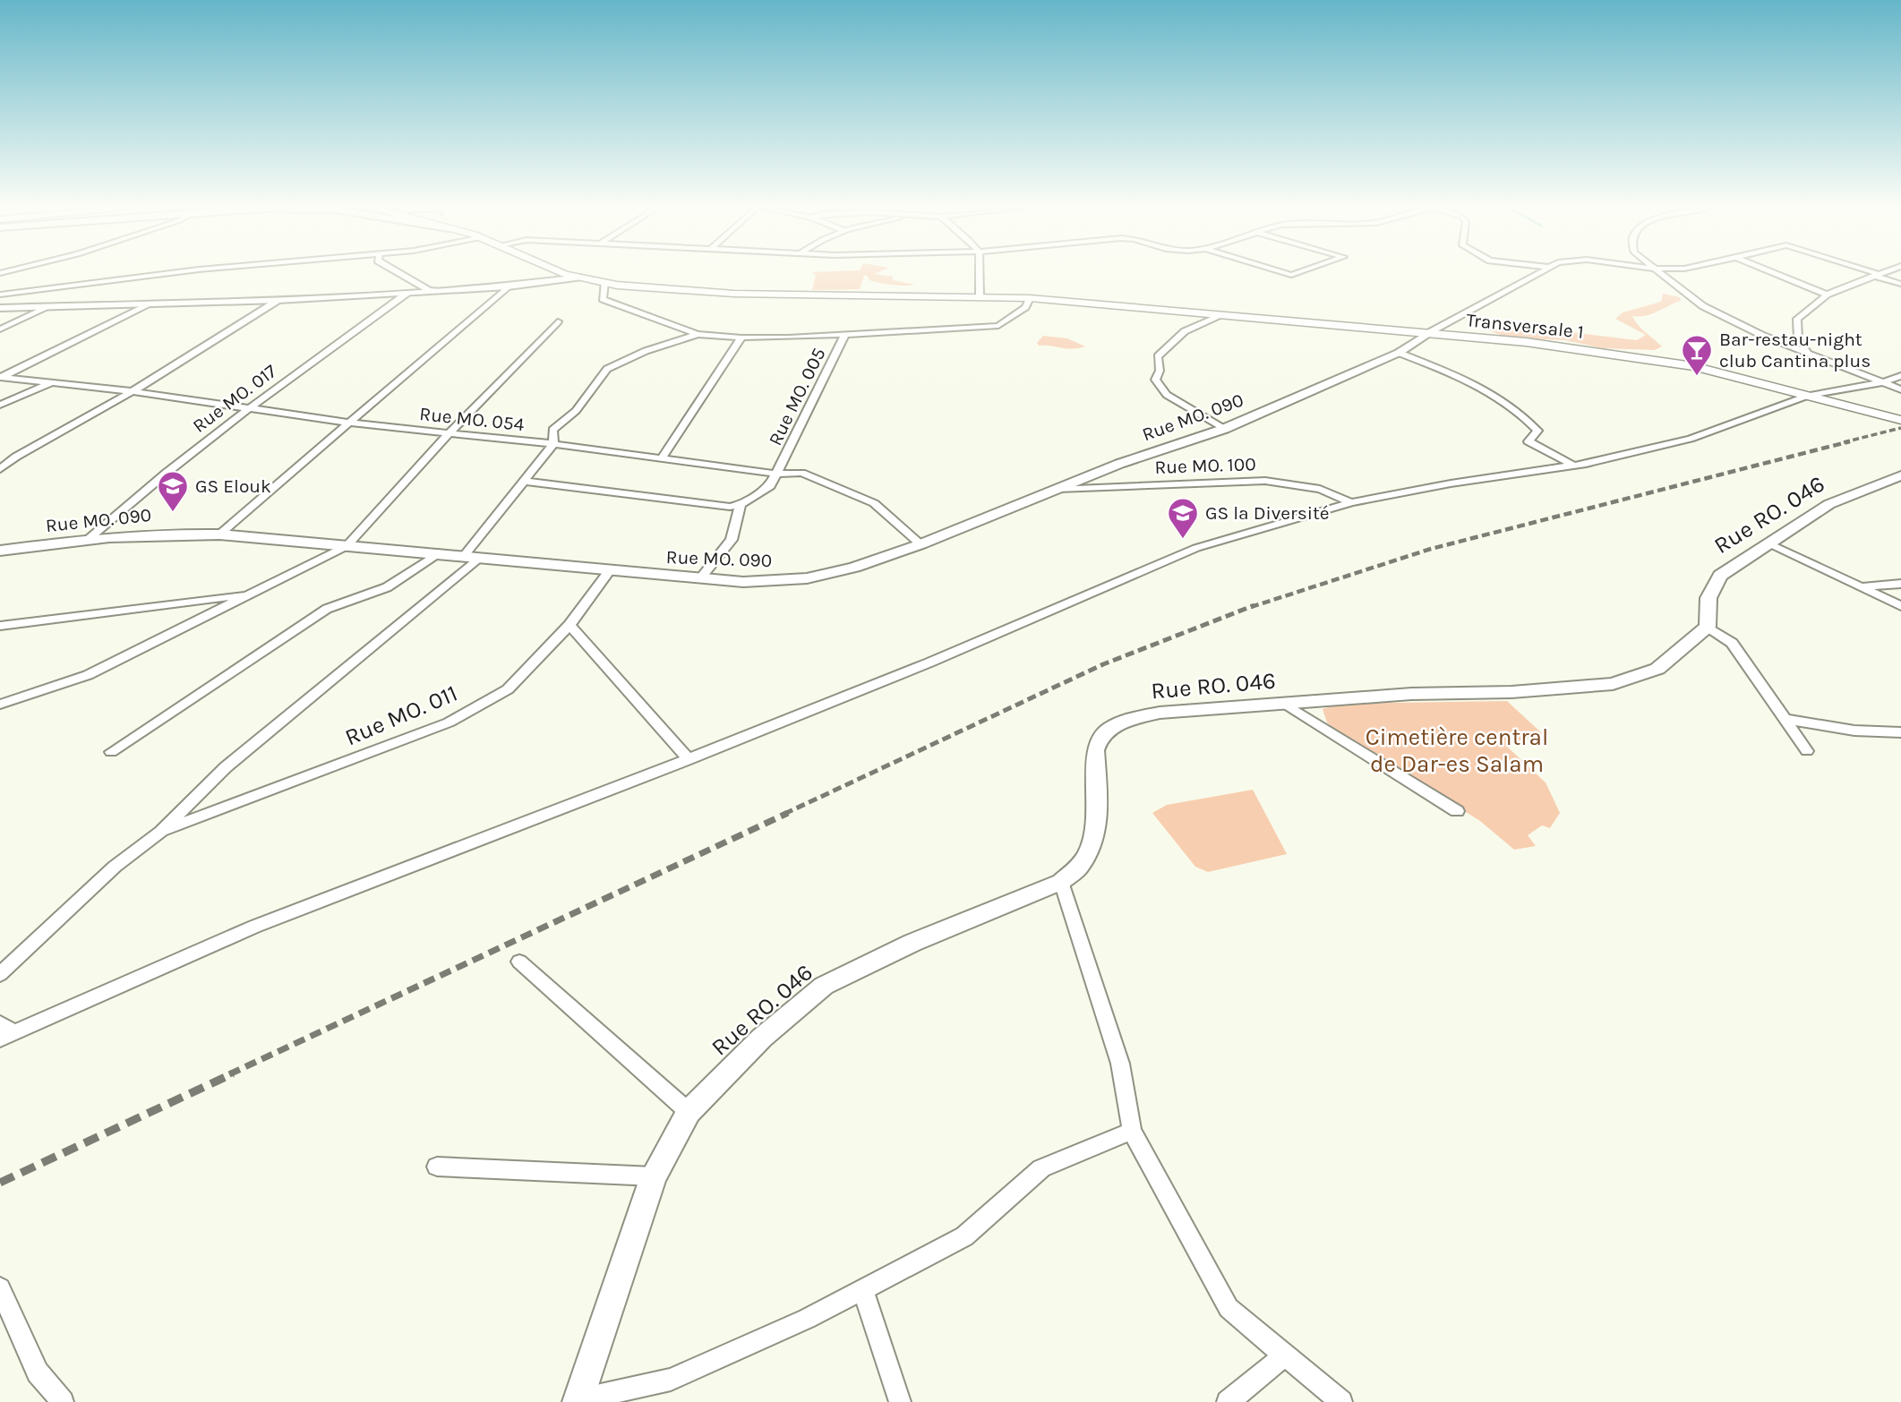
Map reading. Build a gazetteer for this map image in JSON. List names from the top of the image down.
{
  "streets": {
    "main road": ["Transversale 1"],
    "street": [
      "Rue MO. 005",
      "Rue MO. 017",
      "Rue MO. 090",
      "Rue MO. 054",
      "Rue MO. 100",
      "Rue RO. 046",
      "Rue MO. 011"
    ]
  },
  "crossings": [
    ["Transversale 1", "Rue MO. 090"],
    ["Rue MO. 005", "Rue MO. 054"],
    ["Rue MO. 017", "Rue MO. 090"],
    ["Rue MO. 017", "Rue MO. 054"],
    ["Rue MO. 090", "Rue MO. 054"],
    ["Rue MO. 090", "Rue MO. 100"],
    ["Rue MO. 090", "Rue MO. 011"]
  ],
  "parks": ["Cimetière central de Dar-es Salam"],
  "places": {
    "bar": ["Bar-restau-night club Cantina plus"],
    "school or university": ["GS Elouk", "GS la Diversité"]
  }
}
